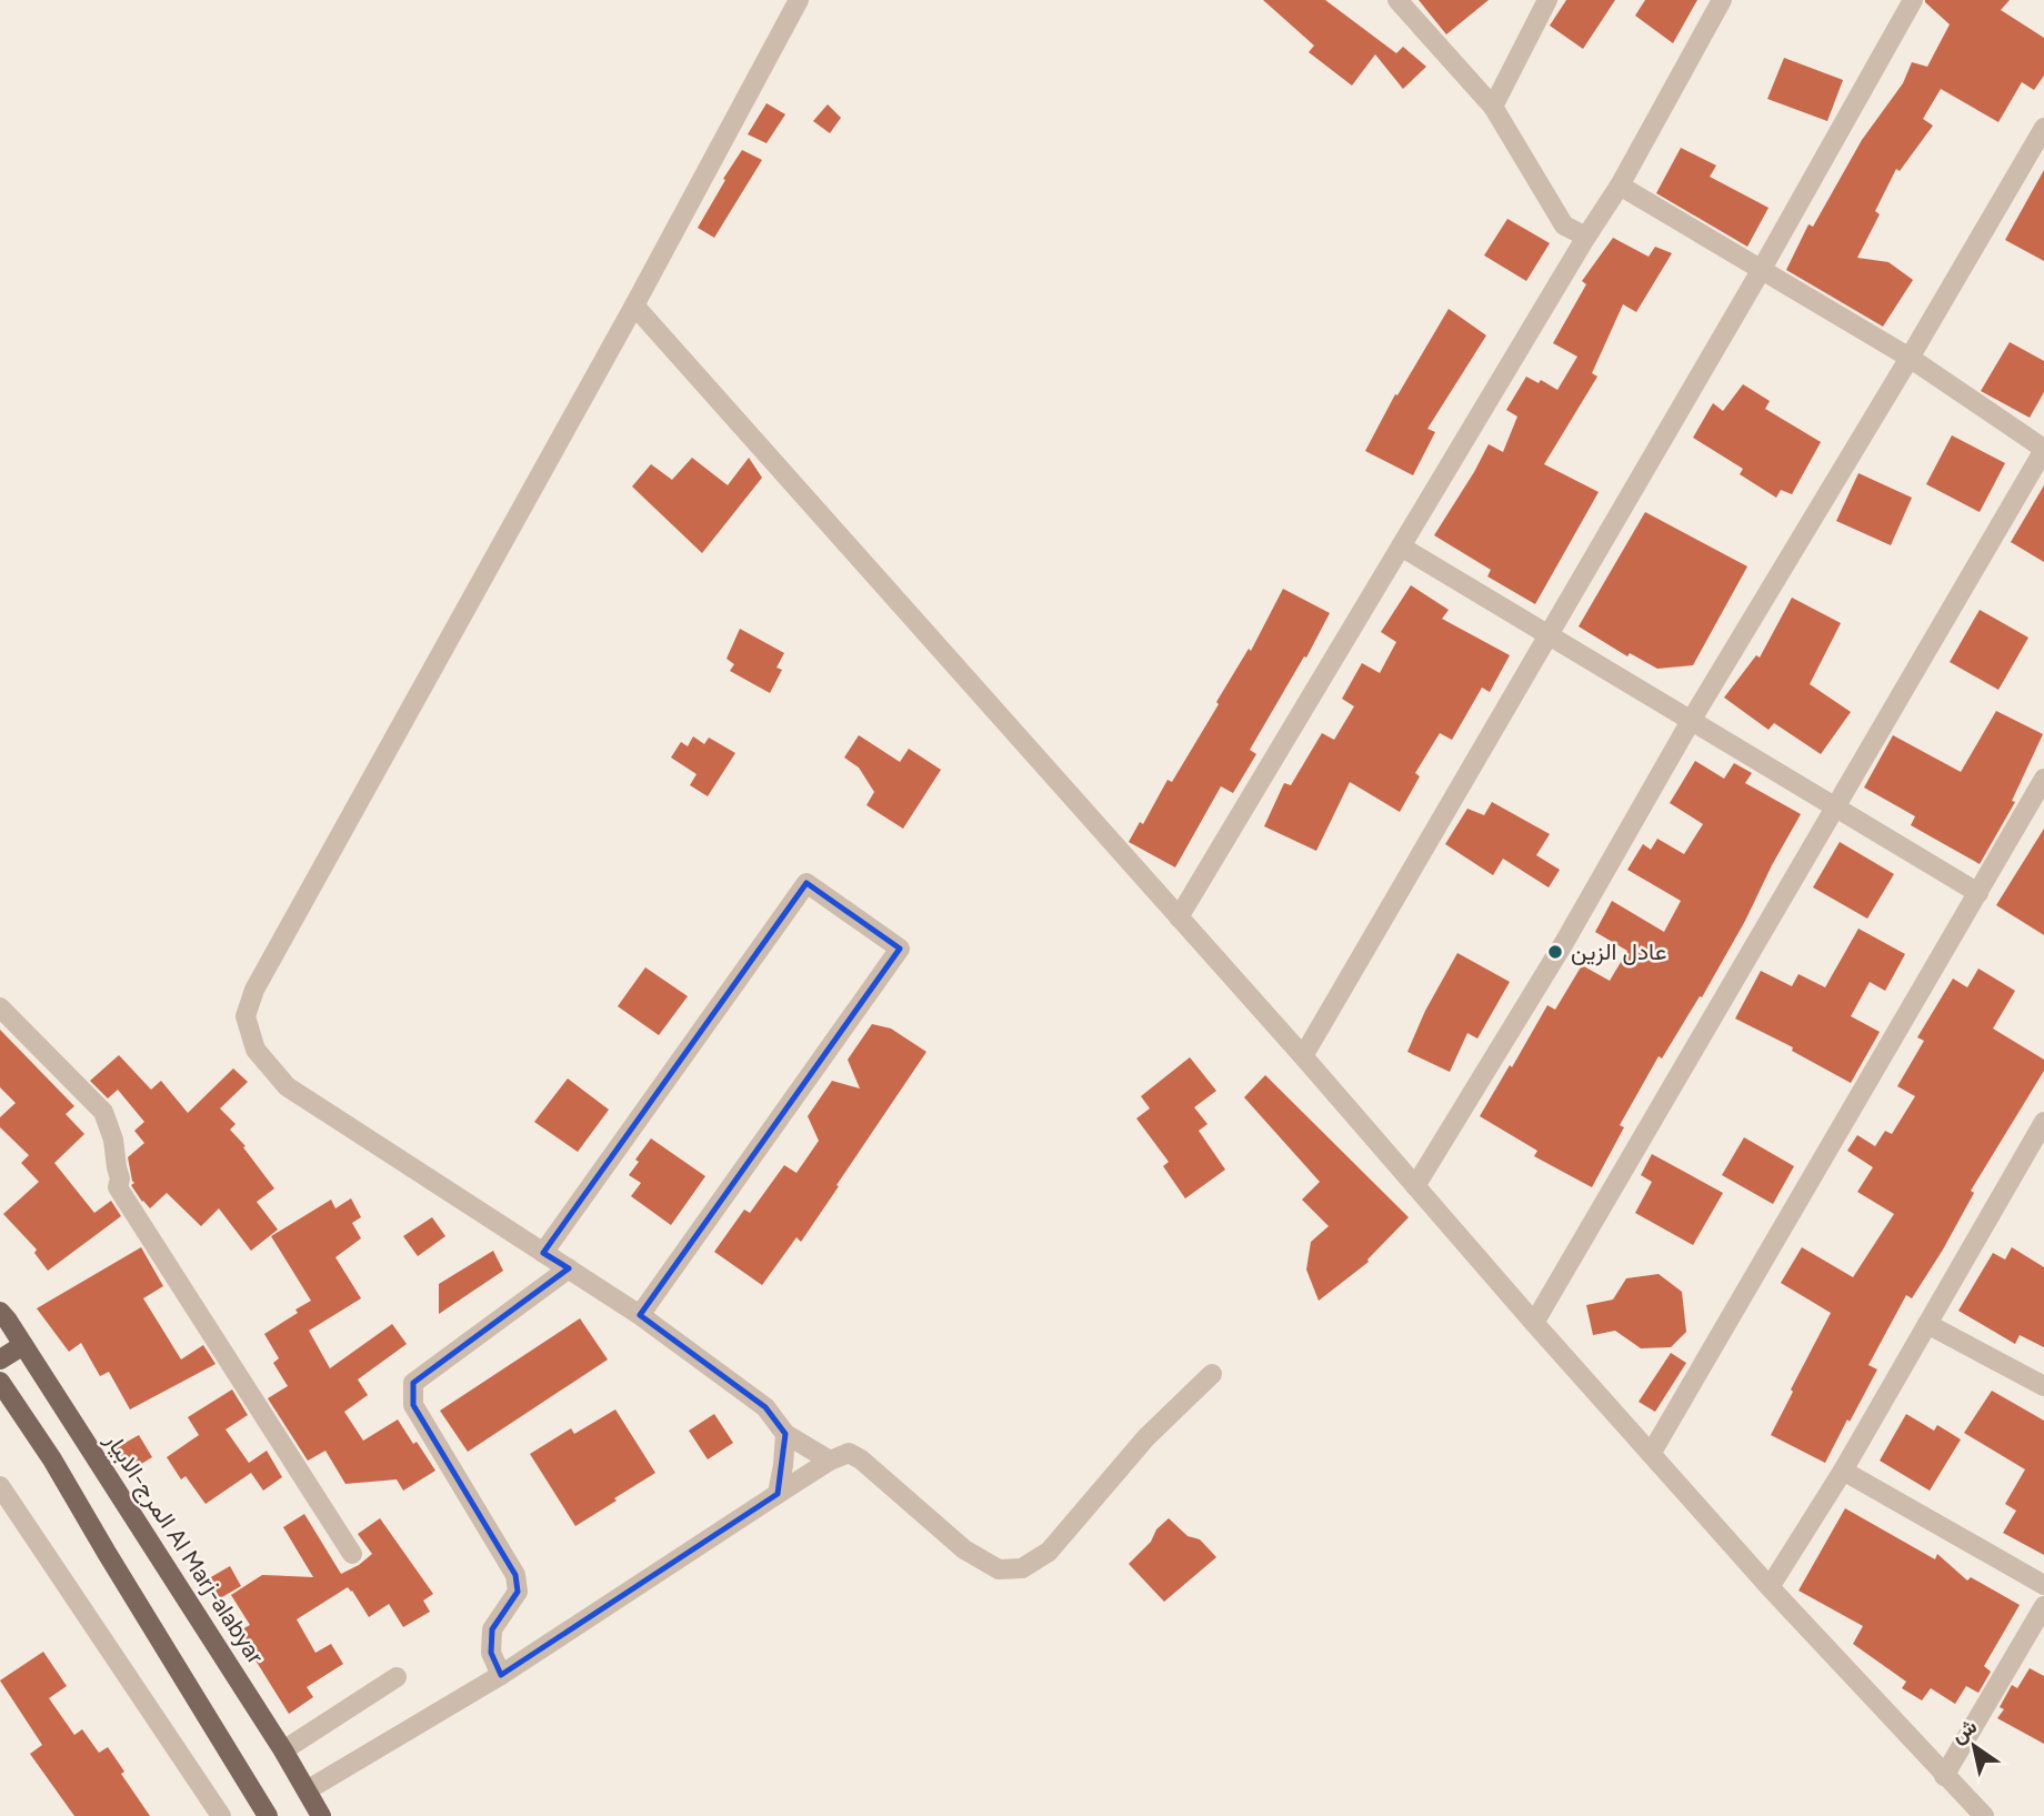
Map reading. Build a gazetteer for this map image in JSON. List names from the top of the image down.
{
  "streets": {
    "main road": ["المرج-الابيار Al Marj-alabyar"]
  },
  "places": ["عادل الزين"],
  "north": "top left"
}
